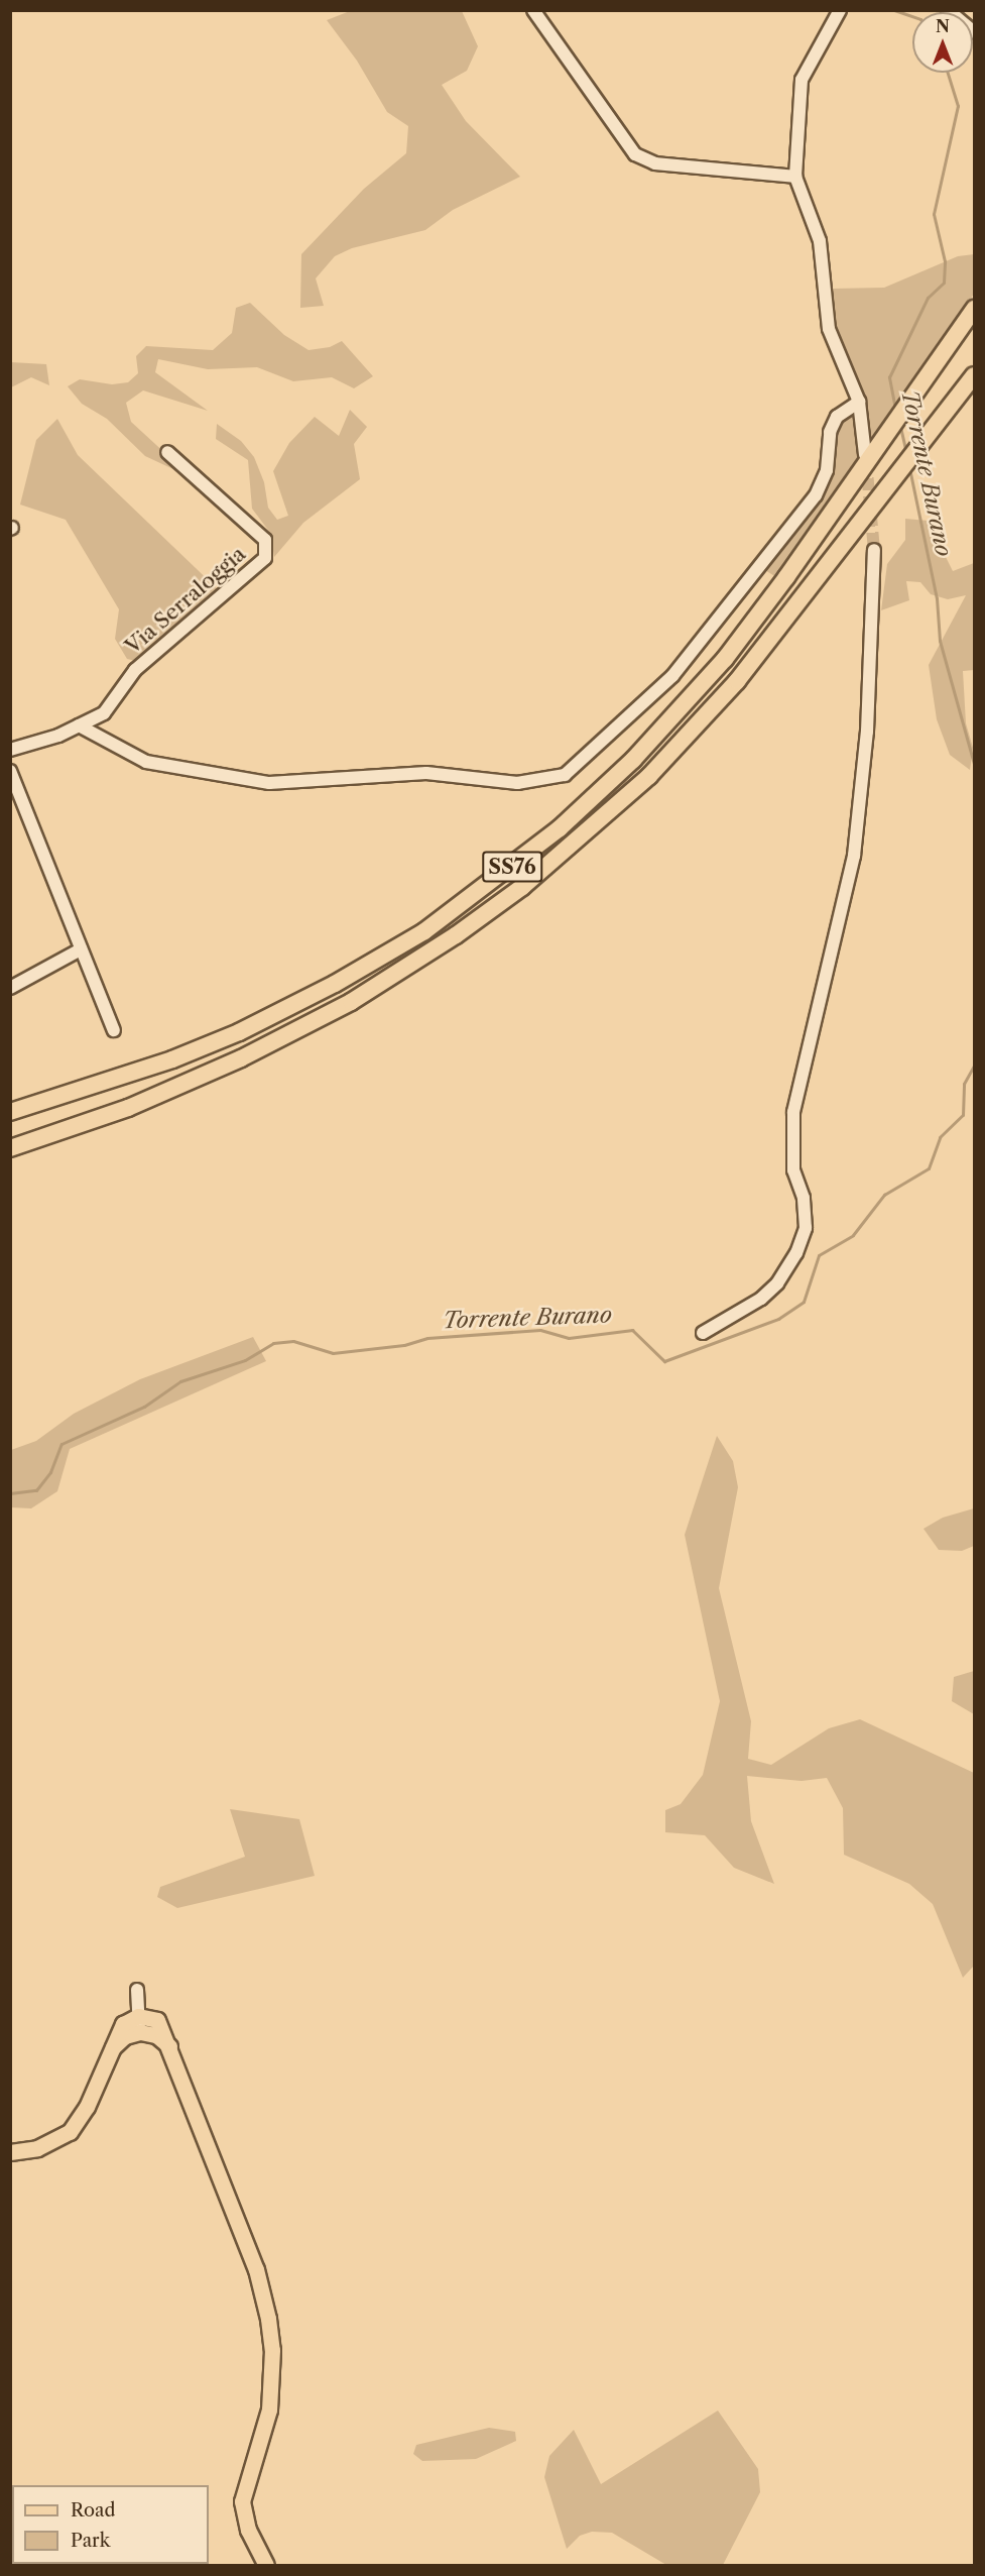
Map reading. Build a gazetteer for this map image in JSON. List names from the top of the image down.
{
  "streets": {
    "highway": ["SS76"],
    "street": ["Via Serraloggia"]
  },
  "water": ["Torrente Burano"],
  "legend": ["Road", "Park"],
  "north": "top"
}
